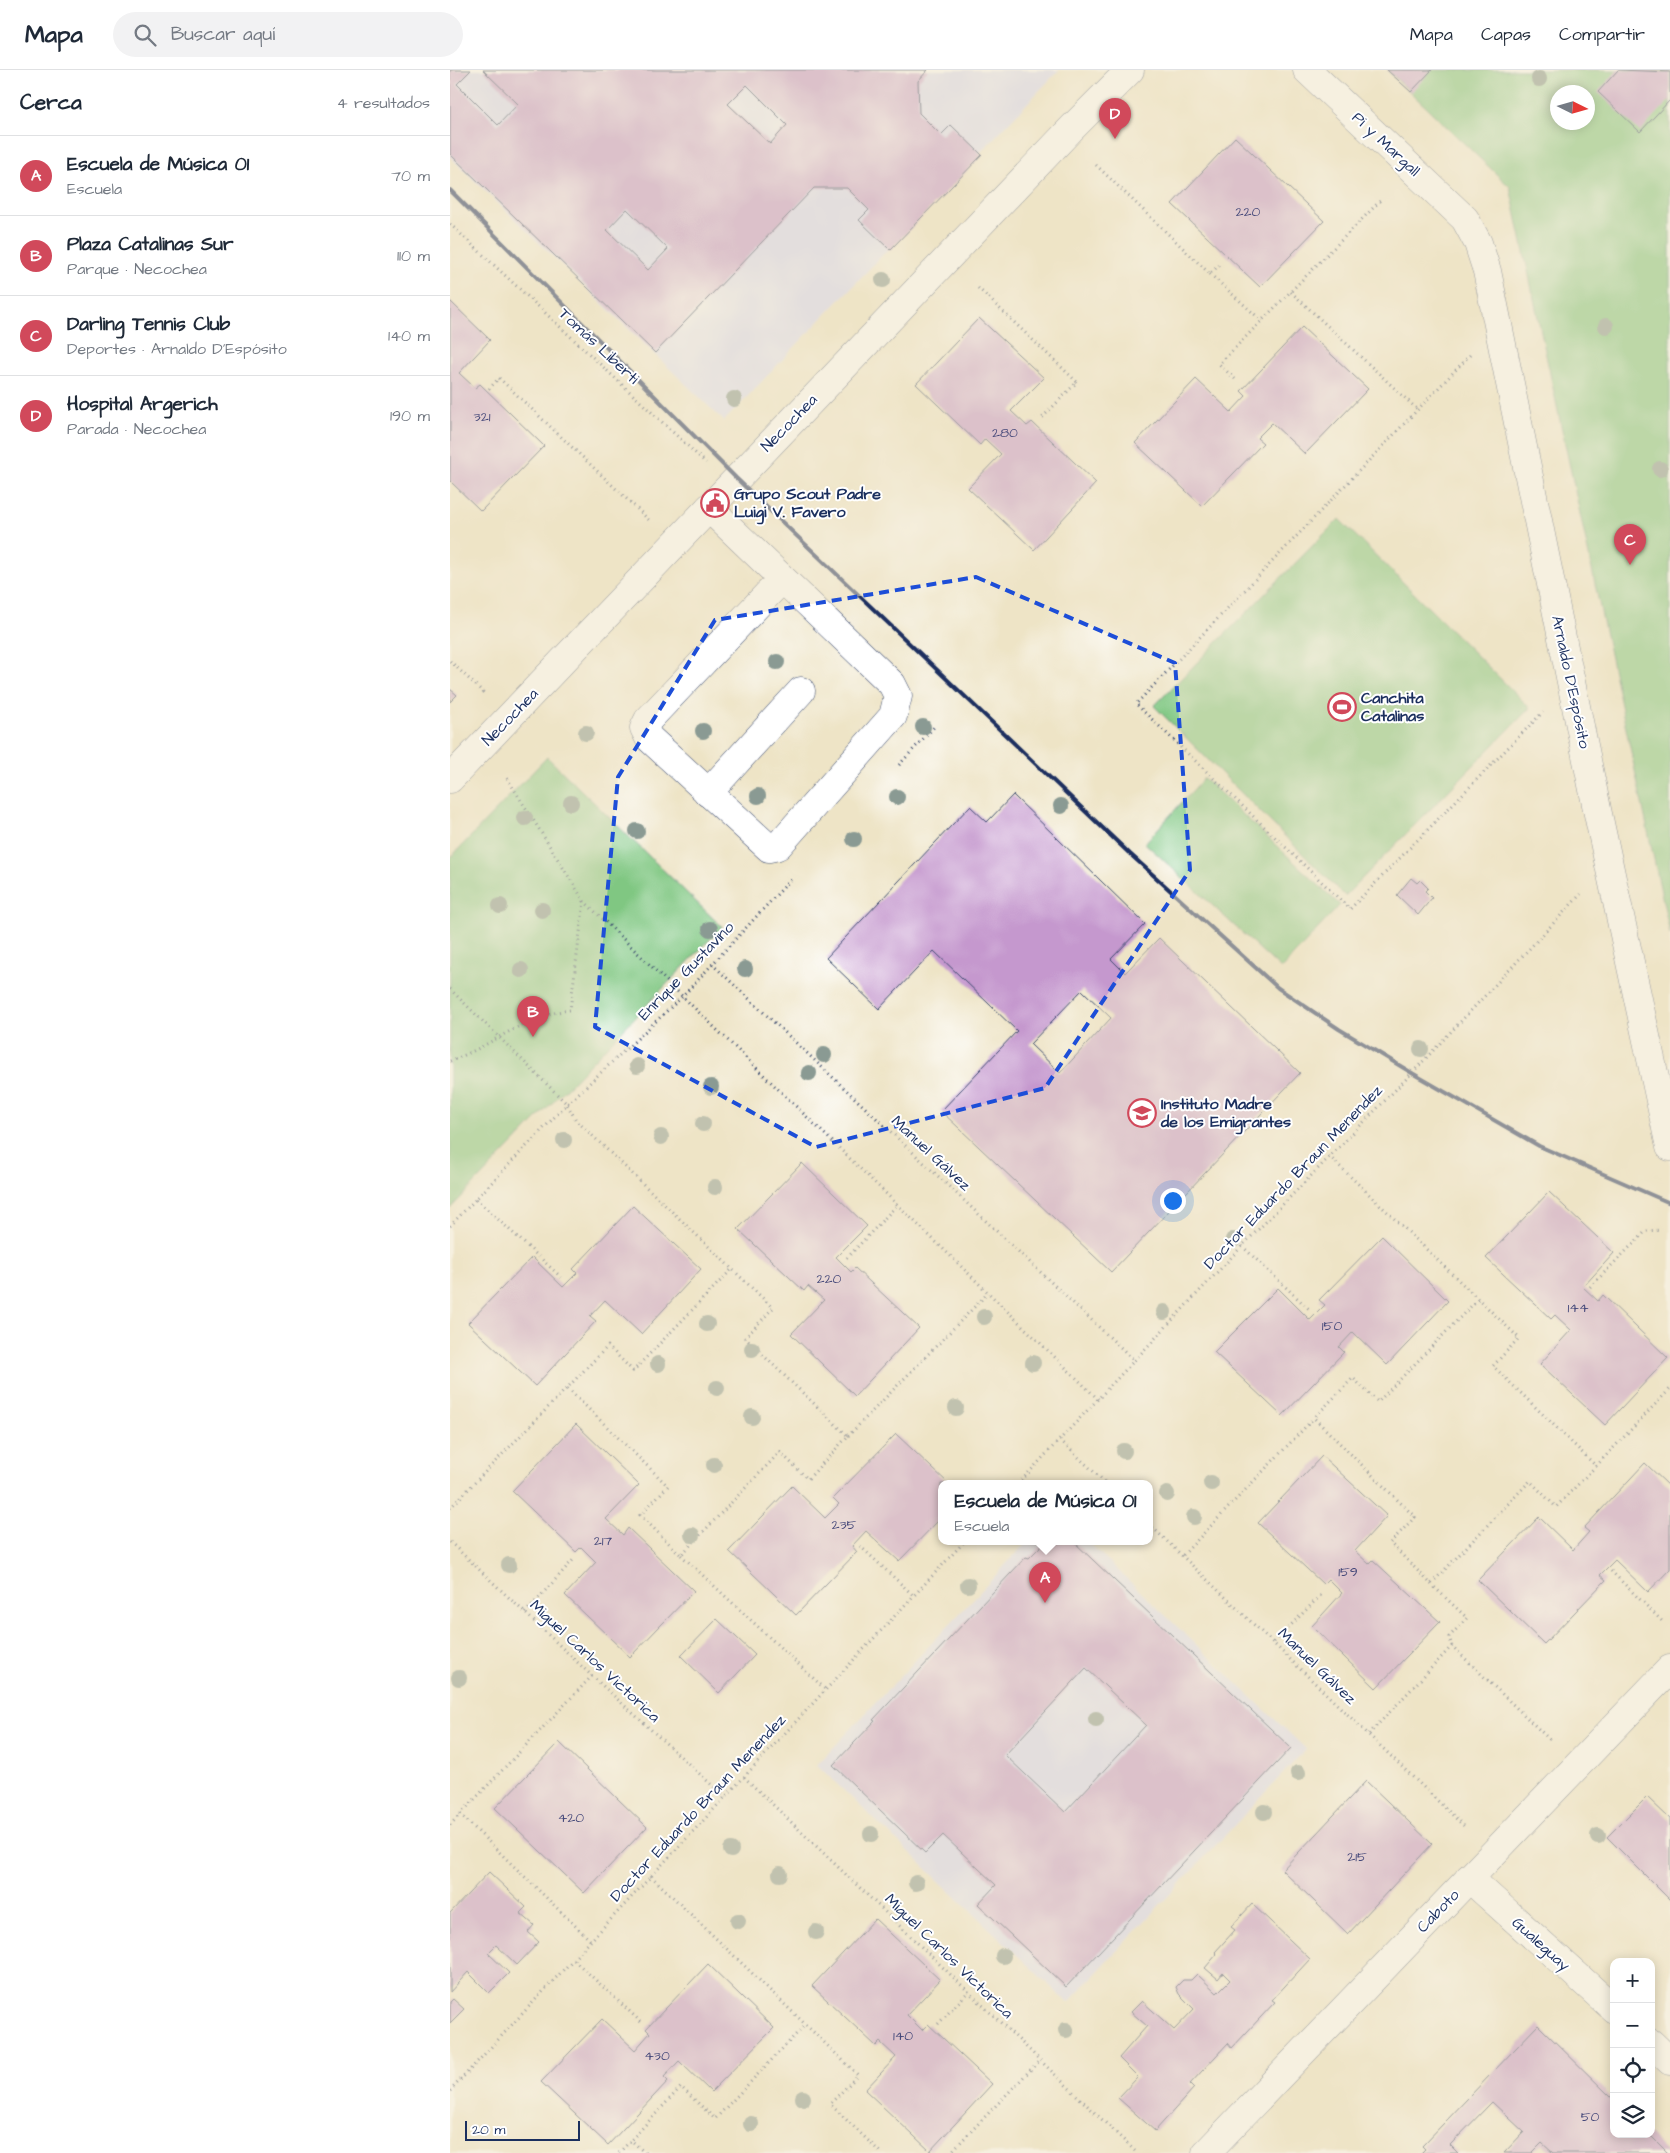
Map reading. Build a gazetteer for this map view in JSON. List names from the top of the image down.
{
  "streets": {
    "street": [
      "Pi y Margall",
      "Necochea",
      "Arnaldo D'Espósito",
      "Caboto",
      "Gualeguay"
    ],
    "path": [
      "Tomás Liberti",
      "Enrique Gustavino",
      "Manuel Gálvez",
      "Doctor Eduardo Braun Menendez",
      "Miguel Carlos Victorica"
    ]
  },
  "crossings": [
    ["Pi y Margall", "Arnaldo D'Espósito"],
    ["Tomás Liberti", "Necochea"],
    ["Enrique Gustavino", "Manuel Gálvez"],
    ["Manuel Gálvez", "Doctor Eduardo Braun Menendez"],
    ["Doctor Eduardo Braun Menendez", "Miguel Carlos Victorica"],
    ["Caboto", "Gualeguay"]
  ],
  "places": {
    "public building": ["Grupo Scout Padre Luigi V. Favero"],
    "sports": ["Canchita Catalinas"],
    "school or university": ["Instituto Madre de los Emigrantes"]
  },
  "house_numbers": [
    "220",
    "321",
    "280",
    "220",
    "144",
    "150",
    "235",
    "217",
    "159",
    "420",
    "215",
    "140",
    "430",
    "50"
  ],
  "scale_bar": "20 m",
  "north": "right",
  "page": {
    "header": "Mapa",
    "search": "Buscar aquí",
    "nav": ["Mapa", "Capas", "Compartir"],
    "heading": ["Cerca", "4 resultados"],
    "pins": [
      "D",
      "C",
      "B",
      "A"
    ],
    "list": [
      {
        "mark": "A",
        "name": "Escuela de Música 01",
        "note": "Escuela",
        "value": "70 m"
      },
      {
        "mark": "B",
        "name": "Plaza Catalinas Sur",
        "note": "Parque · Necochea",
        "value": "110 m"
      },
      {
        "mark": "C",
        "name": "Darling Tennis Club",
        "note": "Deportes · Arnaldo D'Espósito",
        "value": "140 m"
      },
      {
        "mark": "D",
        "name": "Hospital Argerich",
        "note": "Parada · Necochea",
        "value": "190 m"
      }
    ],
    "popup": ["Escuela de Música 01", "Escuela"],
    "map_buttons": ["+", "−"],
    "scale": "20 m"
  }
}
